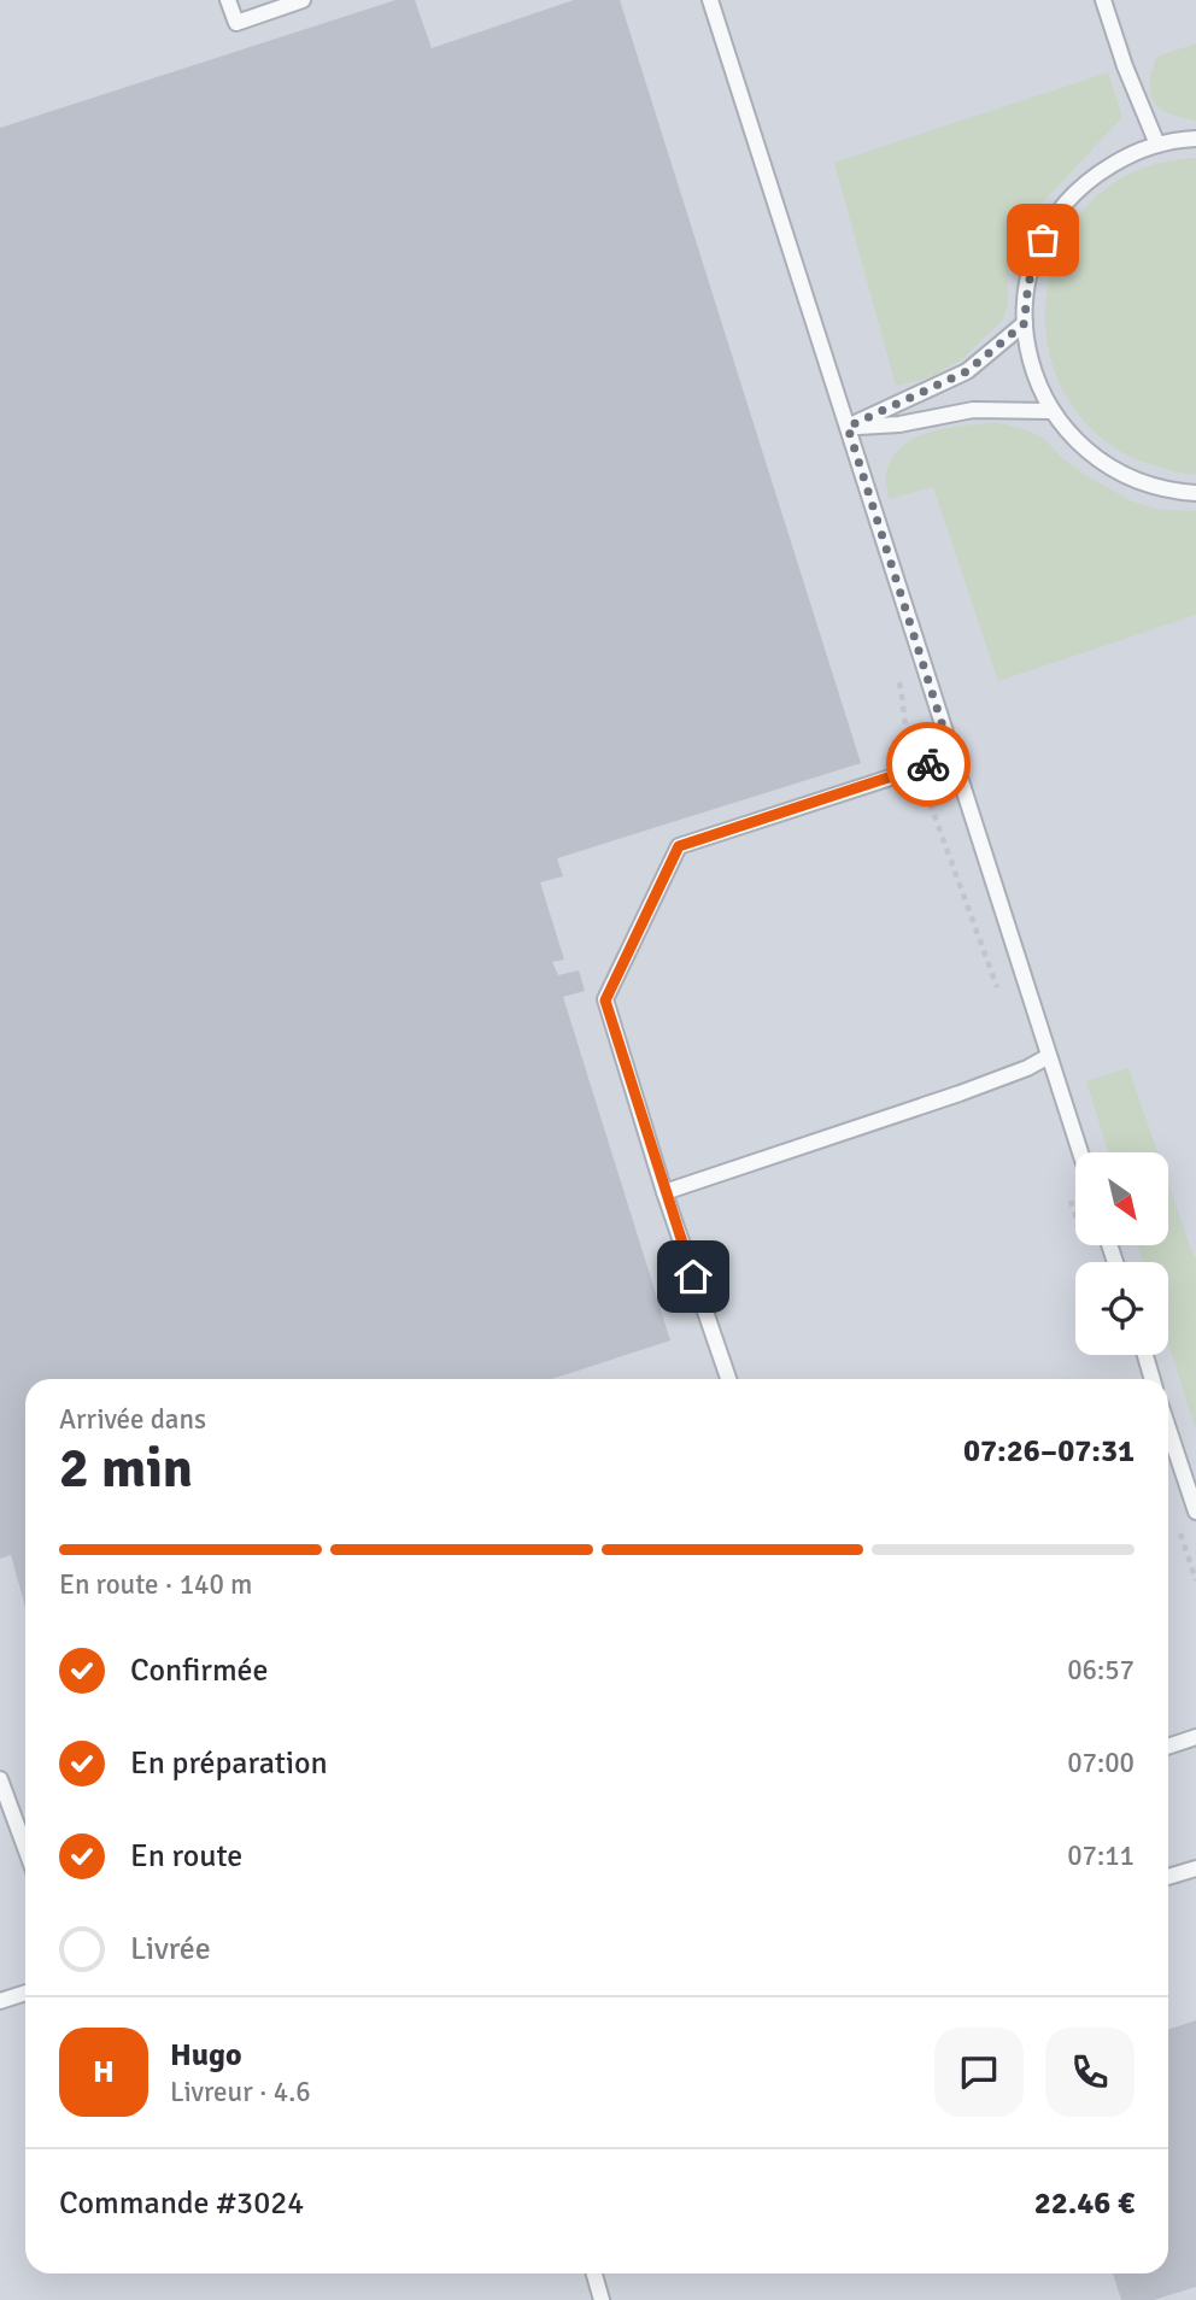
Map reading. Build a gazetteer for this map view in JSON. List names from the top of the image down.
{
  "north": "bottom right",
  "page": {
    "heading": ["2 min", "Arrivée dans", "07:26–07:31"],
    "panel": [
      "Hugo",
      "Livreur · 4.6",
      "Commande #3024",
      "22.46 €"
    ],
    "bar": "En route · 140 m",
    "list": [
      ["Confirmée", "06:57"],
      ["En préparation", "07:00"],
      ["En route", "07:11"],
      "Livrée"
    ],
    "round": "H"
  }
}
